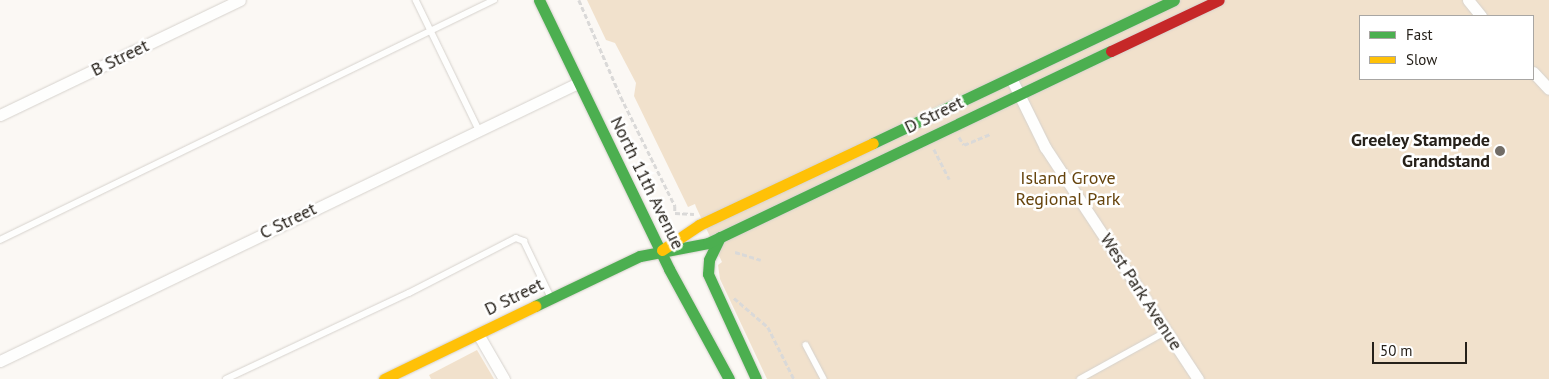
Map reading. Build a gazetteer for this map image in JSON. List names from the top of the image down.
{
  "streets": {
    "street": [
      "B Street",
      "D Street",
      "North 11th Avenue",
      "C Street",
      "West Park Avenue"
    ]
  },
  "crossings": [
    ["D Street", "North 11th Avenue"],
    ["D Street", "West Park Avenue"],
    ["North 11th Avenue", "C Street"]
  ],
  "parks": ["Island Grove Regional Park"],
  "places": ["Greeley Stampede Grandstand"],
  "legend": ["Fast", "Slow"],
  "scale_bar": "50 m"
}
